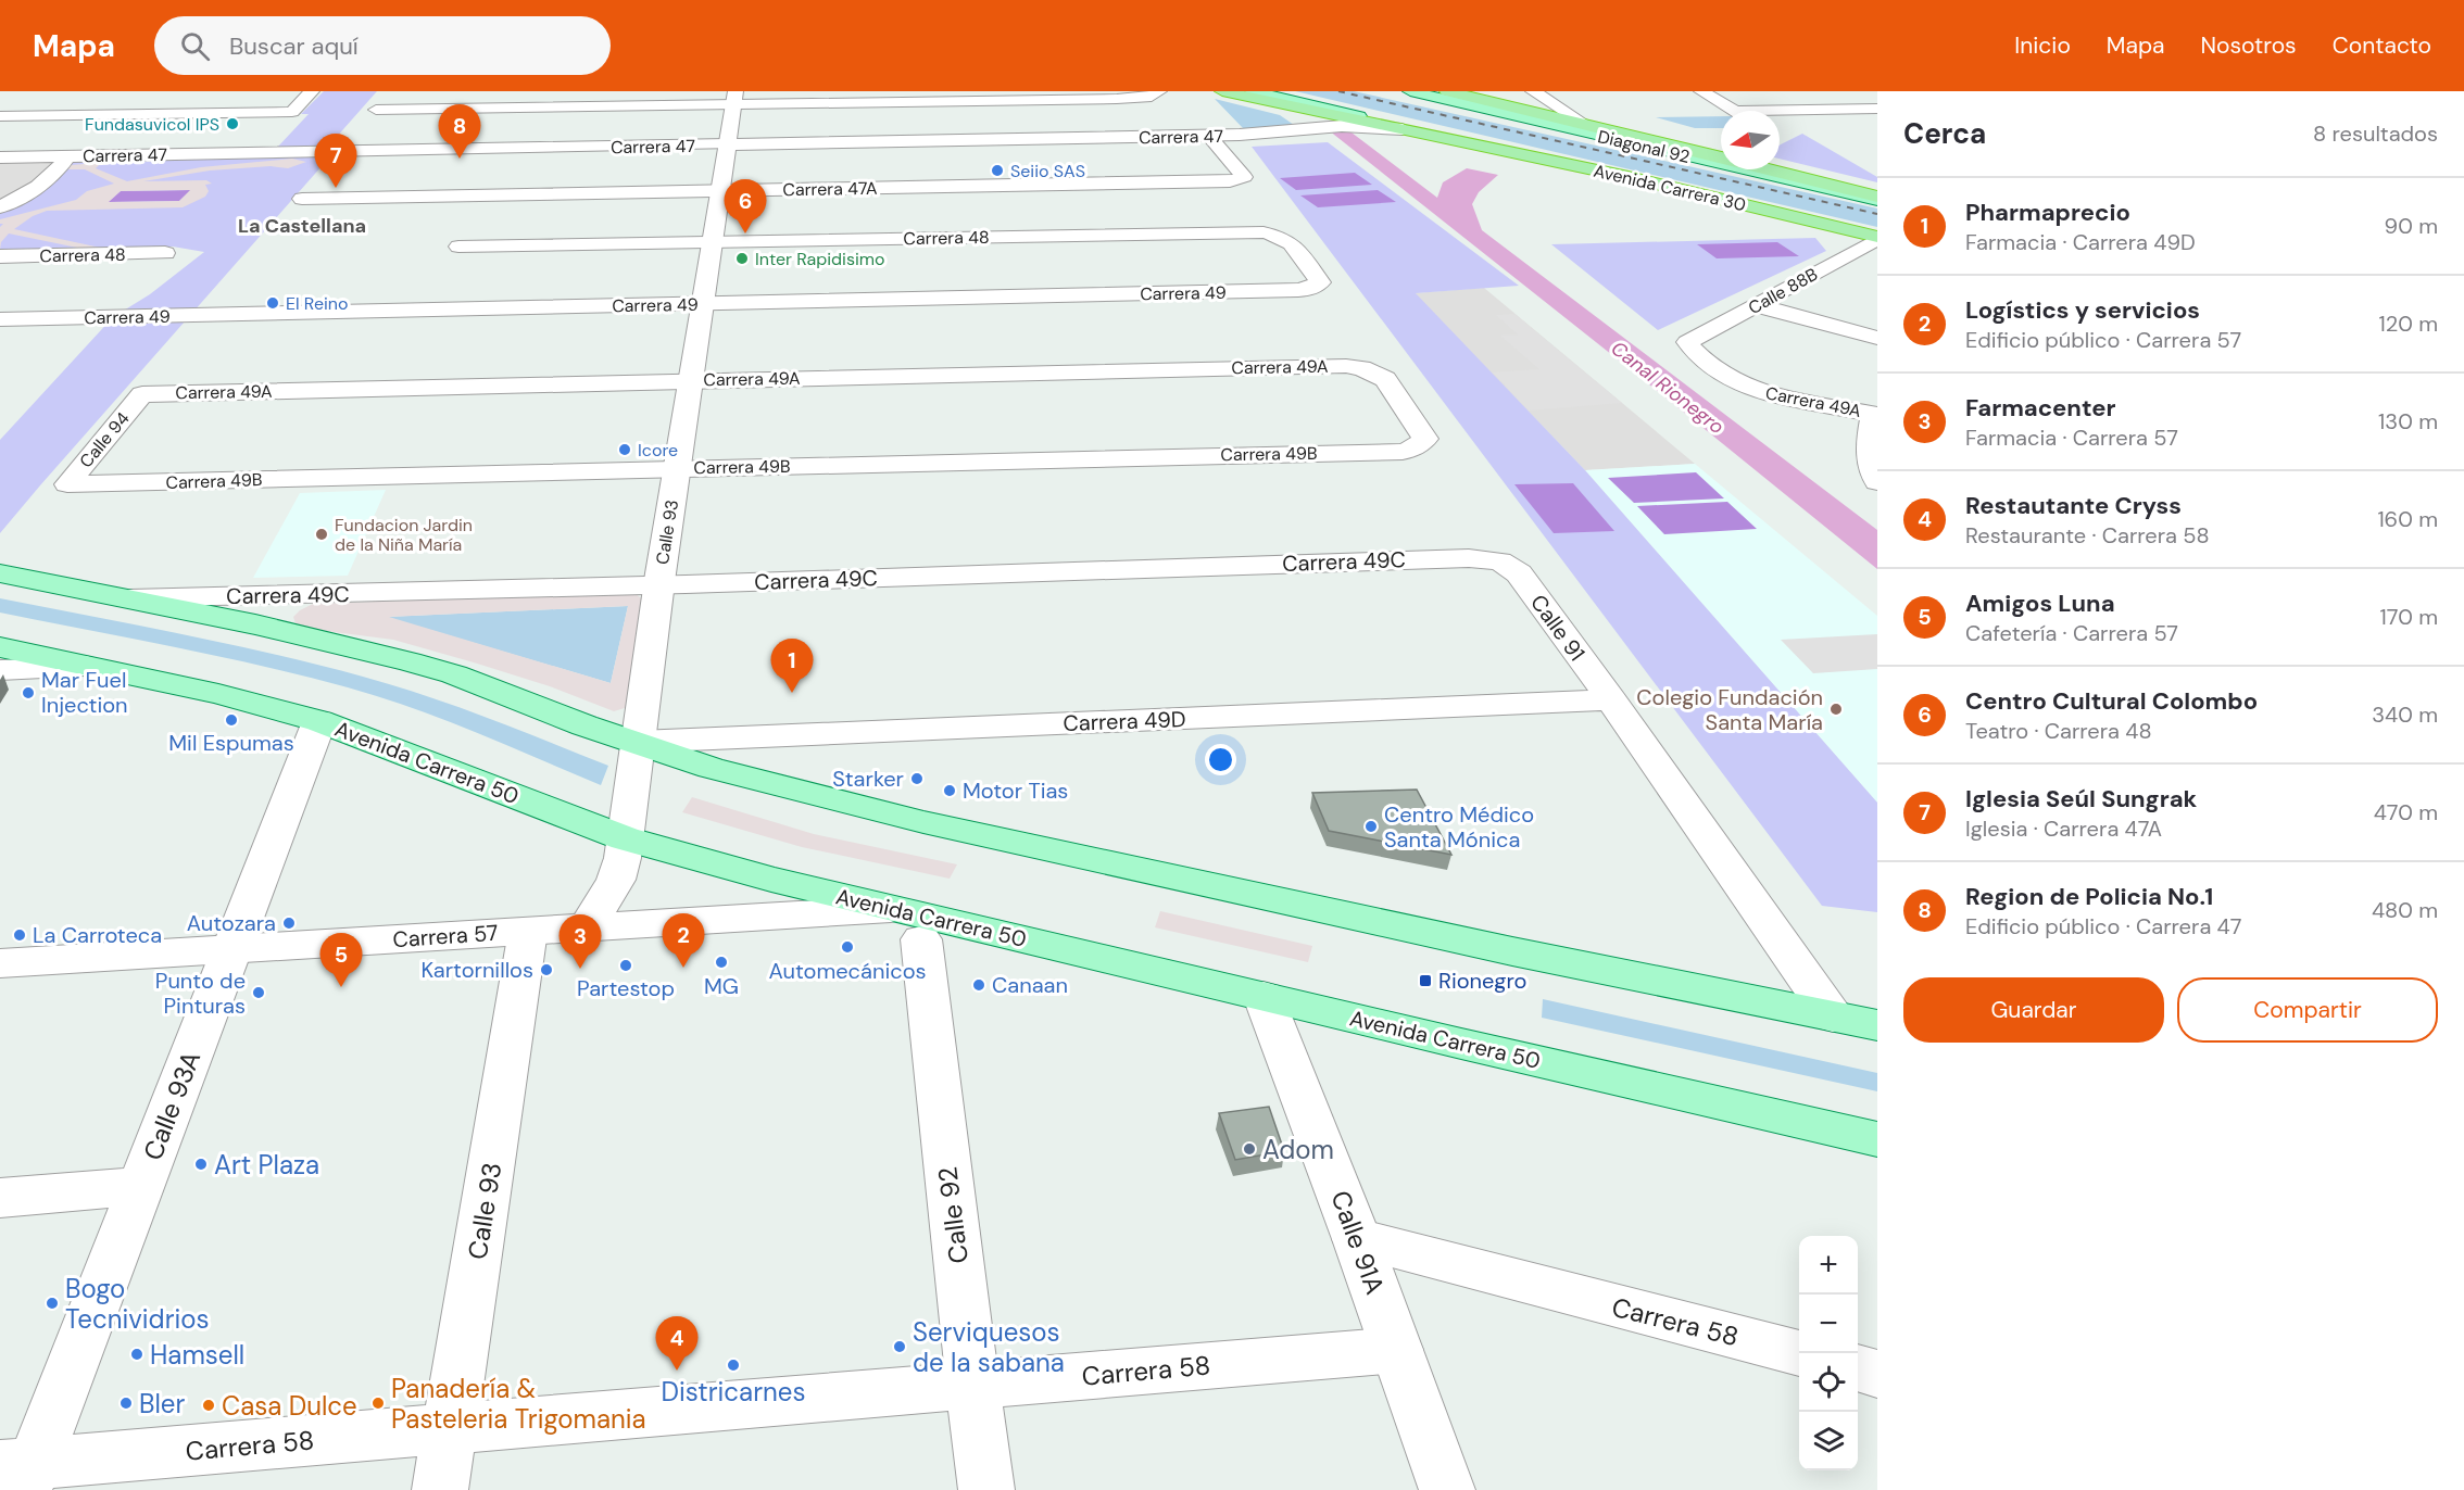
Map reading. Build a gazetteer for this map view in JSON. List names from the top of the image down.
{
  "streets": {
    "highway": ["Avenida Carrera 30"],
    "main road": ["Diagonal 92", "Avenida Carrera 50"],
    "street": [
      "Carrera 47",
      "Carrera 47A",
      "Carrera 48",
      "Calle 88B",
      "Carrera 49",
      "Carrera 49A",
      "Calle 94",
      "Carrera 49B",
      "Calle 93",
      "Carrera 49C",
      "Calle 91",
      "Carrera 49D",
      "Carrera 57",
      "Calle 93A",
      "Calle 92",
      "Calle 91A",
      "Carrera 58"
    ]
  },
  "crossings": [
    ["Carrera 47", "Avenida Carrera 30"],
    ["Carrera 47", "Carrera 47A"],
    ["Carrera 47", "Calle 93"],
    ["Diagonal 92", "Avenida Carrera 30"],
    ["Avenida Carrera 30", "Calle 88B"],
    ["Carrera 47A", "Calle 93"],
    ["Carrera 48", "Carrera 49"],
    ["Carrera 48", "Calle 93"],
    ["Calle 88B", "Carrera 49A"],
    ["Carrera 49", "Calle 93"],
    ["Carrera 49A", "Calle 94"],
    ["Carrera 49A", "Carrera 49B"],
    ["Carrera 49A", "Calle 93"],
    ["Calle 94", "Carrera 49B"],
    ["Carrera 49B", "Calle 93"],
    ["Calle 93", "Carrera 49C"],
    ["Calle 93", "Carrera 49D"],
    ["Calle 93", "Avenida Carrera 50"],
    ["Calle 93", "Carrera 57"],
    ["Calle 93", "Carrera 58"],
    ["Carrera 49C", "Calle 91"],
    ["Calle 91", "Carrera 49D"],
    ["Avenida Carrera 50", "Carrera 57"],
    ["Avenida Carrera 50", "Calle 93A"],
    ["Avenida Carrera 50", "Calle 92"],
    ["Avenida Carrera 50", "Calle 91A"],
    ["Carrera 57", "Calle 93A"],
    ["Carrera 57", "Calle 92"],
    ["Calle 93A", "Carrera 58"],
    ["Calle 92", "Carrera 58"],
    ["Calle 91A", "Carrera 58"]
  ],
  "districts": ["La Castellana"],
  "water": ["Canal Rionegro"],
  "places": {
    "other": [
      "Fundasuvicol IPS",
      "Seiio SAS",
      "Inter Rapidisimo",
      "El Reino",
      "Icore",
      "Fundacion Jardin de la Niña María",
      "Mar Fuel Injection",
      "Colegio Fundación Santa María",
      "Mil Espumas",
      "Starker",
      "Motor Tias",
      "Centro Médico Santa Mónica",
      "Autozara",
      "La Carroteca",
      "Automecánicos",
      "MG",
      "Partestop",
      "Kartornillos",
      "Canaan",
      "Punto de Pinturas",
      "Adom",
      "Art Plaza",
      "Bogo Tecnividrios",
      "Serviquesos de la sabana",
      "Hamsell",
      "Districarnes",
      "Bler",
      "Panadería & Pasteleria Trigomania",
      "Casa Dulce"
    ],
    "transit": ["Rionegro"]
  },
  "north": "left",
  "page": {
    "header": "Mapa",
    "search": "Buscar aquí",
    "nav": [
      "Inicio",
      "Mapa",
      "Nosotros",
      "Contacto"
    ],
    "heading": ["Cerca", "8 resultados"],
    "pins": [
      "8",
      "7",
      "6",
      "1",
      "2",
      "3",
      "5",
      "4"
    ],
    "list": [
      {
        "mark": "1",
        "name": "Pharmaprecio",
        "note": "Farmacia · Carrera 49D",
        "value": "90 m"
      },
      {
        "mark": "2",
        "name": "Logístics y servicios",
        "note": "Edificio público · Carrera 57",
        "value": "120 m"
      },
      {
        "mark": "3",
        "name": "Farmacenter",
        "note": "Farmacia · Carrera 57",
        "value": "130 m"
      },
      {
        "mark": "4",
        "name": "Restautante Cryss",
        "note": "Restaurante · Carrera 58",
        "value": "160 m"
      },
      {
        "mark": "5",
        "name": "Amigos Luna",
        "note": "Cafetería · Carrera 57",
        "value": "170 m"
      },
      {
        "mark": "6",
        "name": "Centro Cultural Colombo",
        "note": "Teatro · Carrera 48",
        "value": "340 m"
      },
      {
        "mark": "7",
        "name": "Iglesia Seúl Sungrak",
        "note": "Iglesia · Carrera 47A",
        "value": "470 m"
      },
      {
        "mark": "8",
        "name": "Region de Policia No.1",
        "note": "Edificio público · Carrera 47",
        "value": "480 m"
      }
    ],
    "buttons": ["Guardar", "Compartir"],
    "map_buttons": ["+", "−"]
  }
}
